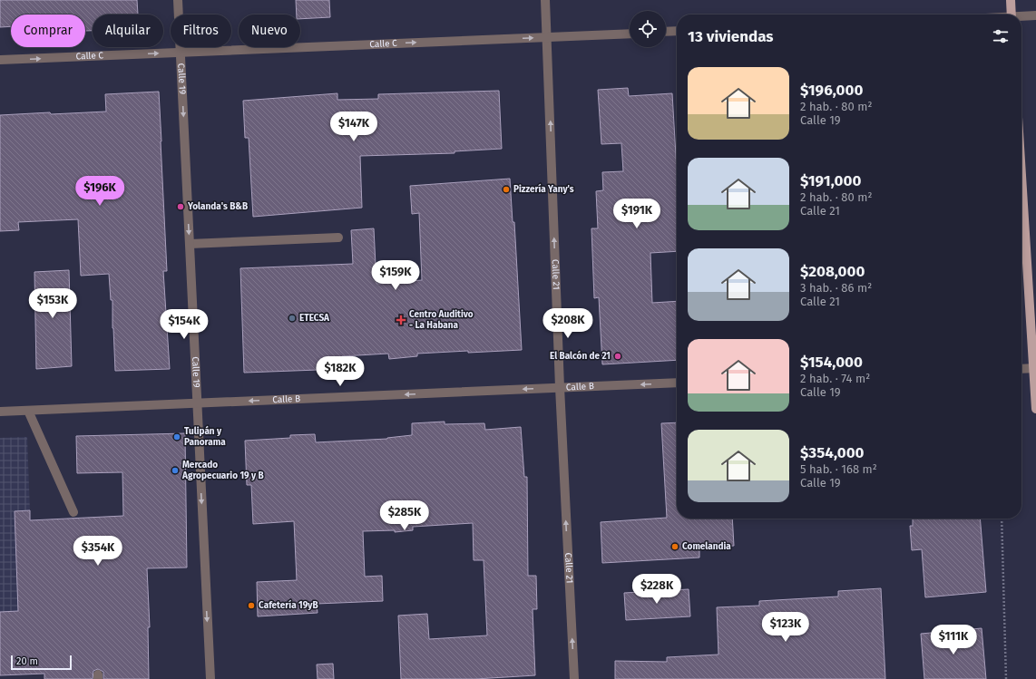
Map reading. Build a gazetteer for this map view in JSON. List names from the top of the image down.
{
  "streets": {
    "street": [
      "Calle C",
      "Calle 19",
      "Calle 21",
      "Calle B"
    ]
  },
  "crossings": [
    ["Calle C", "Calle 19"],
    ["Calle C", "Calle 21"],
    ["Calle 19", "Calle B"],
    ["Calle 21", "Calle B"]
  ],
  "one_way": [
    "Calle C",
    "Calle 19",
    "Calle 21",
    "Calle B"
  ],
  "places": {
    "other": [
      "Pizzería Yany's",
      "Yolanda's B&B",
      "ETECSA",
      "El Balcón de 21",
      "Tulipán y Panorama",
      "Mercado Agropecuario 19 y B",
      "Comelandia",
      "Cafetería 19yB"
    ],
    "health": ["Centro Auditivo - La Habana"]
  },
  "scale_bar": "20 m",
  "page": {
    "chip": [
      "Comprar",
      "Alquilar",
      "Filtros",
      "Nuevo"
    ],
    "heading": "13 viviendas",
    "list": [
      {
        "name": "$196,000",
        "note": "2 hab. · 80 m² · Calle 19"
      },
      {
        "name": "$191,000",
        "note": "2 hab. · 80 m² · Calle 21"
      },
      {
        "name": "$208,000",
        "note": "3 hab. · 86 m² · Calle 21"
      },
      {
        "name": "$154,000",
        "note": "2 hab. · 74 m² · Calle 19"
      },
      {
        "name": "$354,000",
        "note": "5 hab. · 168 m² · Calle 19"
      }
    ],
    "price": [
      "$147K",
      "$196K",
      "$191K",
      "$159K",
      "$153K",
      "$208K",
      "$154K",
      "$182K",
      "$285K",
      "$354K",
      "$228K",
      "$123K",
      "$111K"
    ],
    "scale": "20 m"
  }
}
